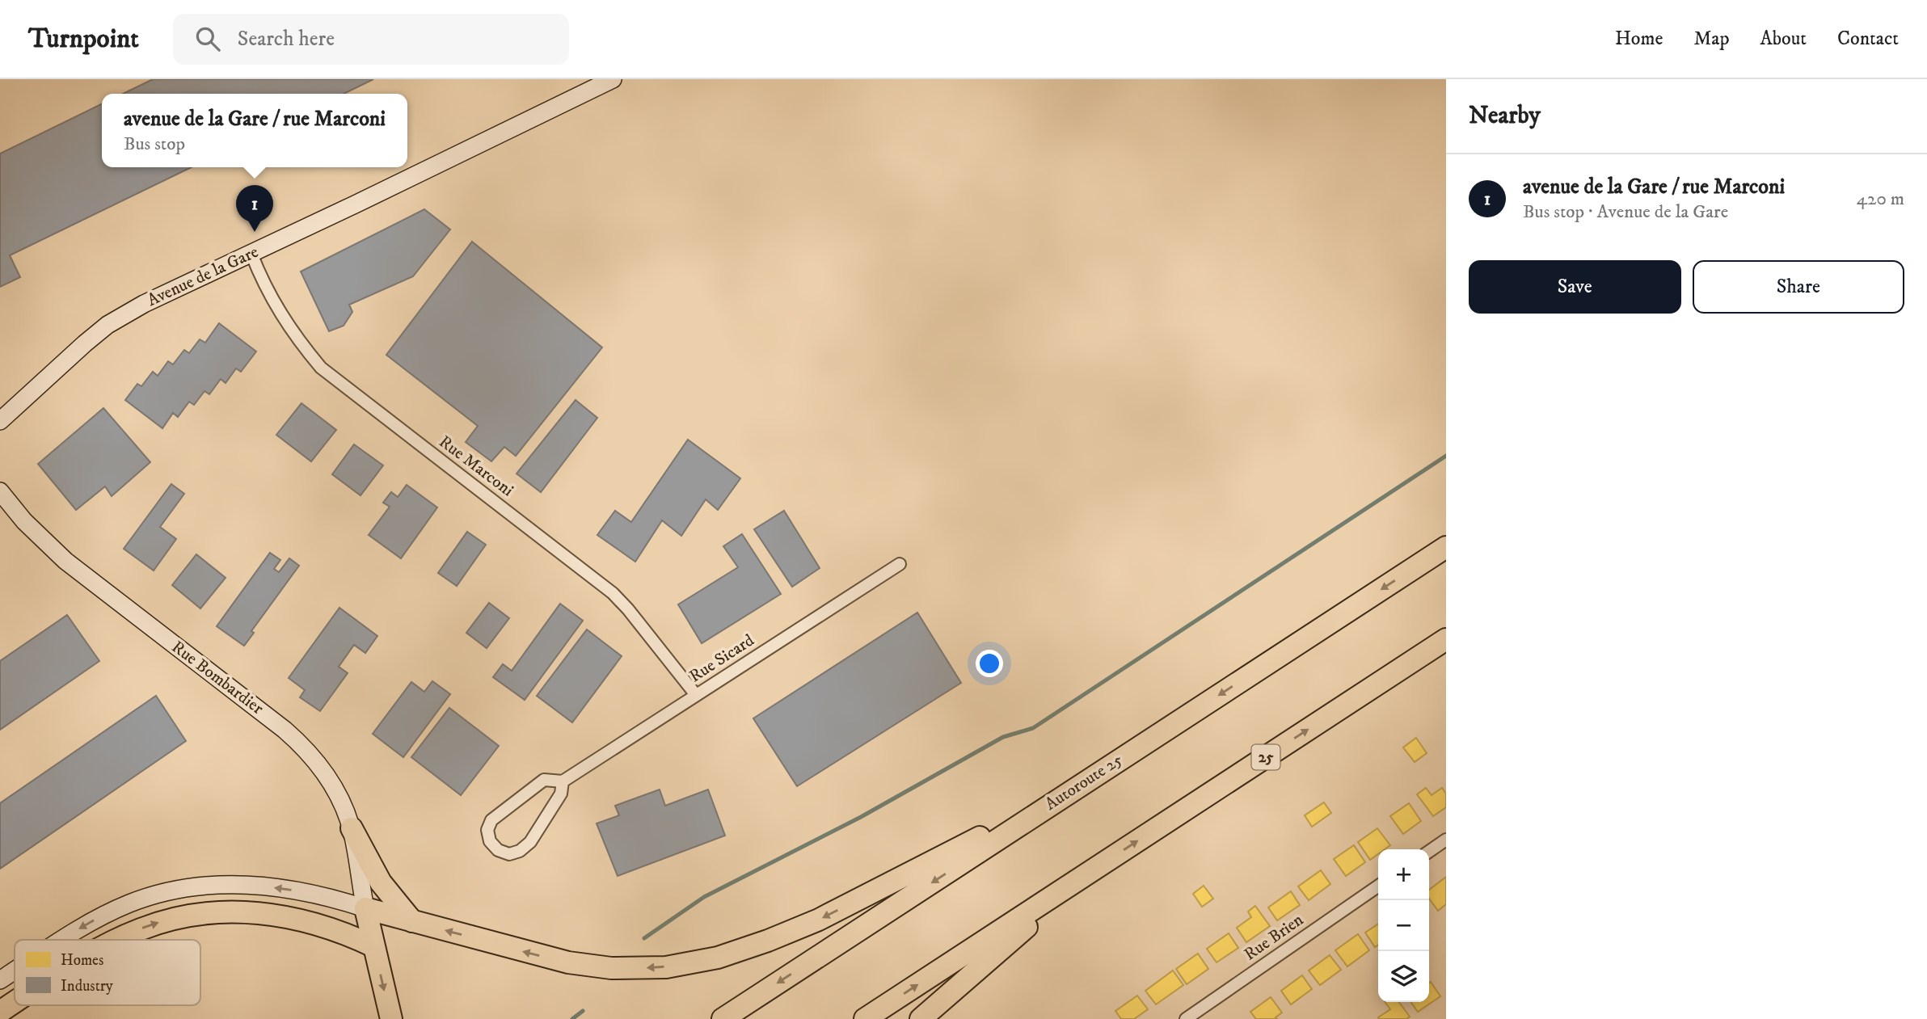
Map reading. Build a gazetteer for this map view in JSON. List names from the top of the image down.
{
  "streets": {
    "highway": ["25", "Autoroute 25"],
    "street": [
      "Avenue de la Gare",
      "Rue Marconi",
      "Rue Sicard",
      "Rue Bombardier",
      "Rue Brien"
    ]
  },
  "crossings": [
    ["Avenue de la Gare", "Rue Marconi"],
    ["Rue Marconi", "Rue Sicard"]
  ],
  "legend": ["Homes", "Industry"],
  "page": {
    "header": "Turnpoint",
    "search": "Search here",
    "nav": [
      "Home",
      "Map",
      "About",
      "Contact"
    ],
    "heading": "Nearby",
    "popup": ["avenue de la Gare / rue Marconi", "Bus stop"],
    "list": [
      {
        "mark": "1",
        "name": "avenue de la Gare / rue Marconi",
        "note": "Bus stop · Avenue de la Gare",
        "value": "420 m"
      }
    ],
    "pins": "1",
    "buttons": ["Save", "Share"],
    "map_buttons": ["+", "−"]
  }
}
